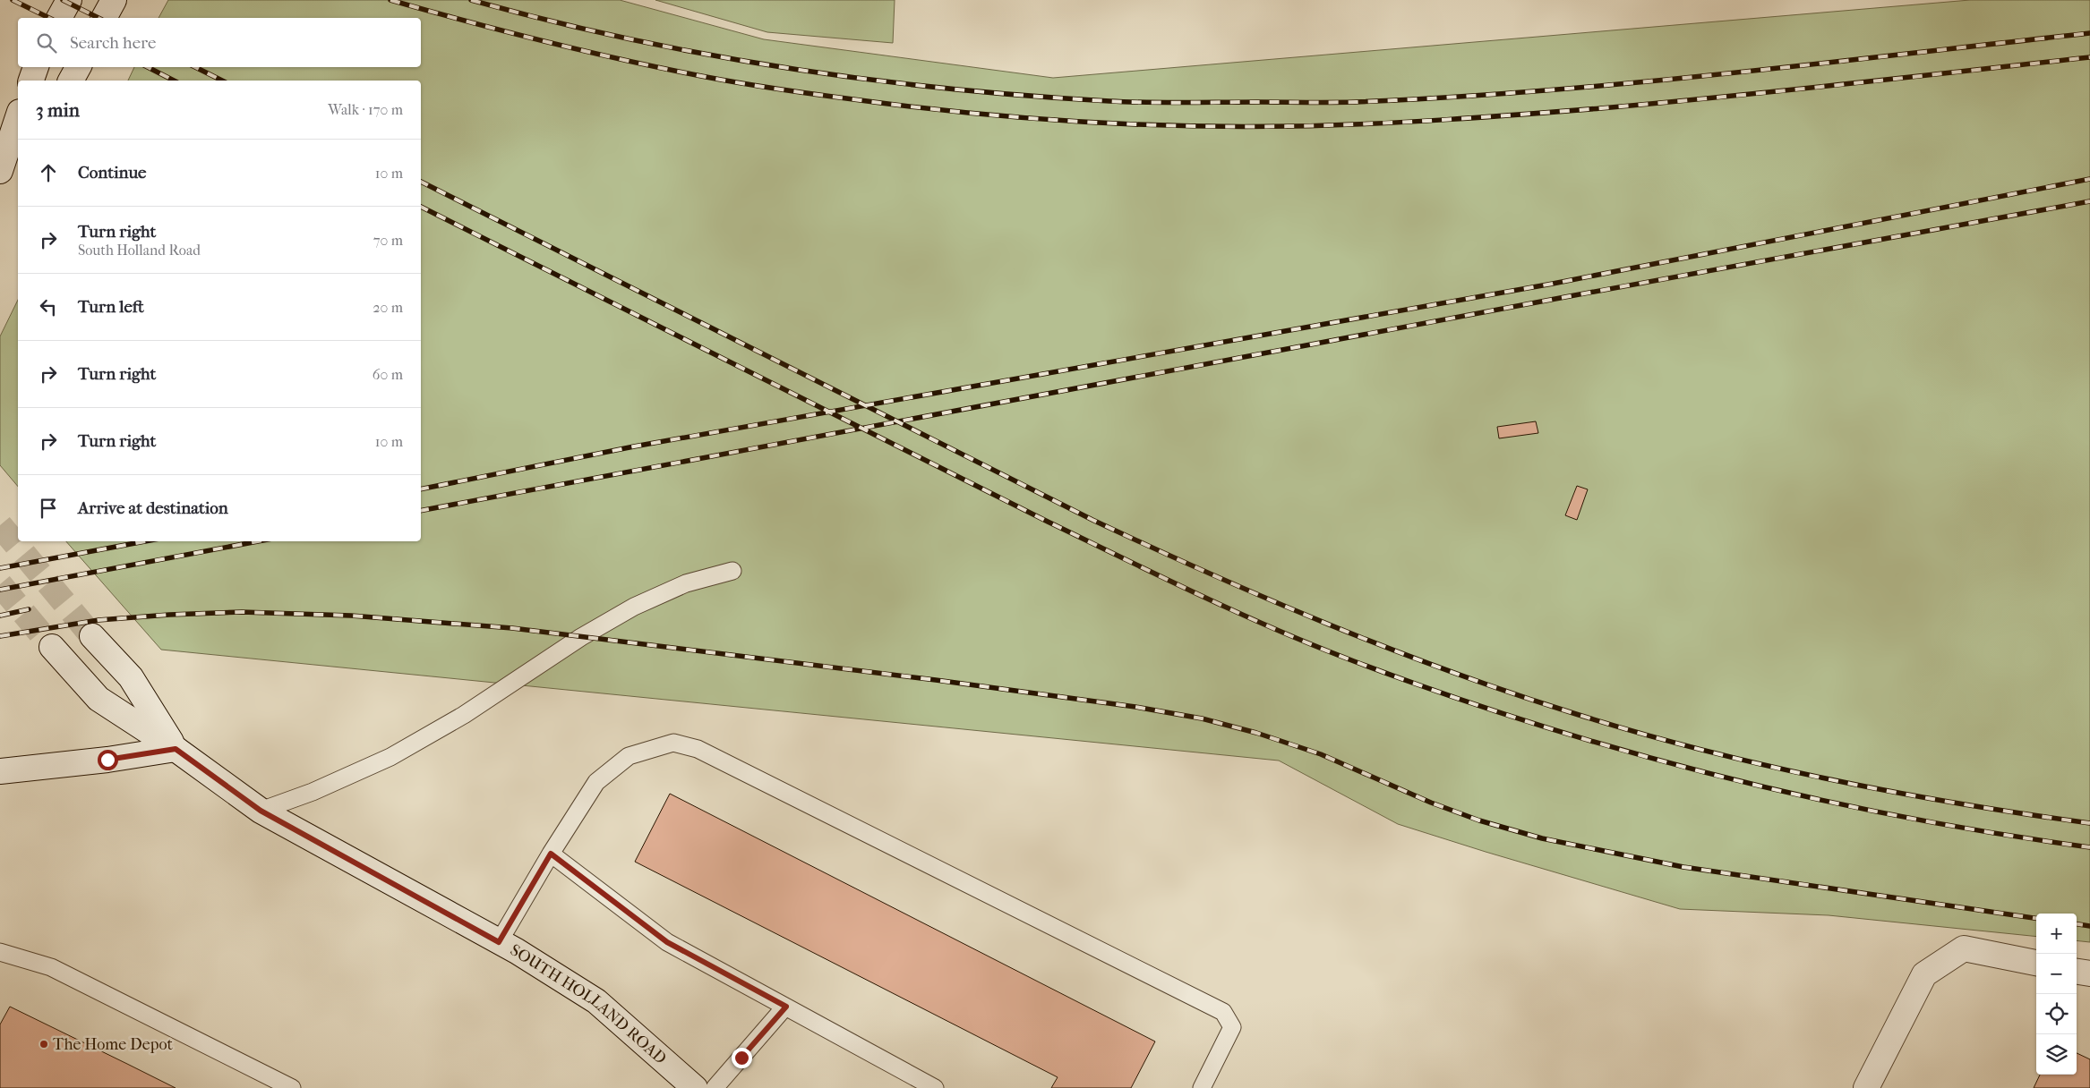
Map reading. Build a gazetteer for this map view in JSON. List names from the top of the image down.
{
  "streets": {
    "main road": ["SOUTH HOLLAND ROAD"]
  },
  "places": ["The Home Depot"],
  "page": {
    "search": "Search here",
    "heading": ["3 min", "Walk · 170 m"],
    "list": [
      ["Continue", "10 m"],
      ["Turn right", "South Holland Road", "70 m"],
      ["Turn left", "20 m"],
      ["Turn right", "60 m"],
      ["Turn right", "10 m"],
      "Arrive at destination"
    ],
    "map_buttons": ["+", "−"]
  }
}
